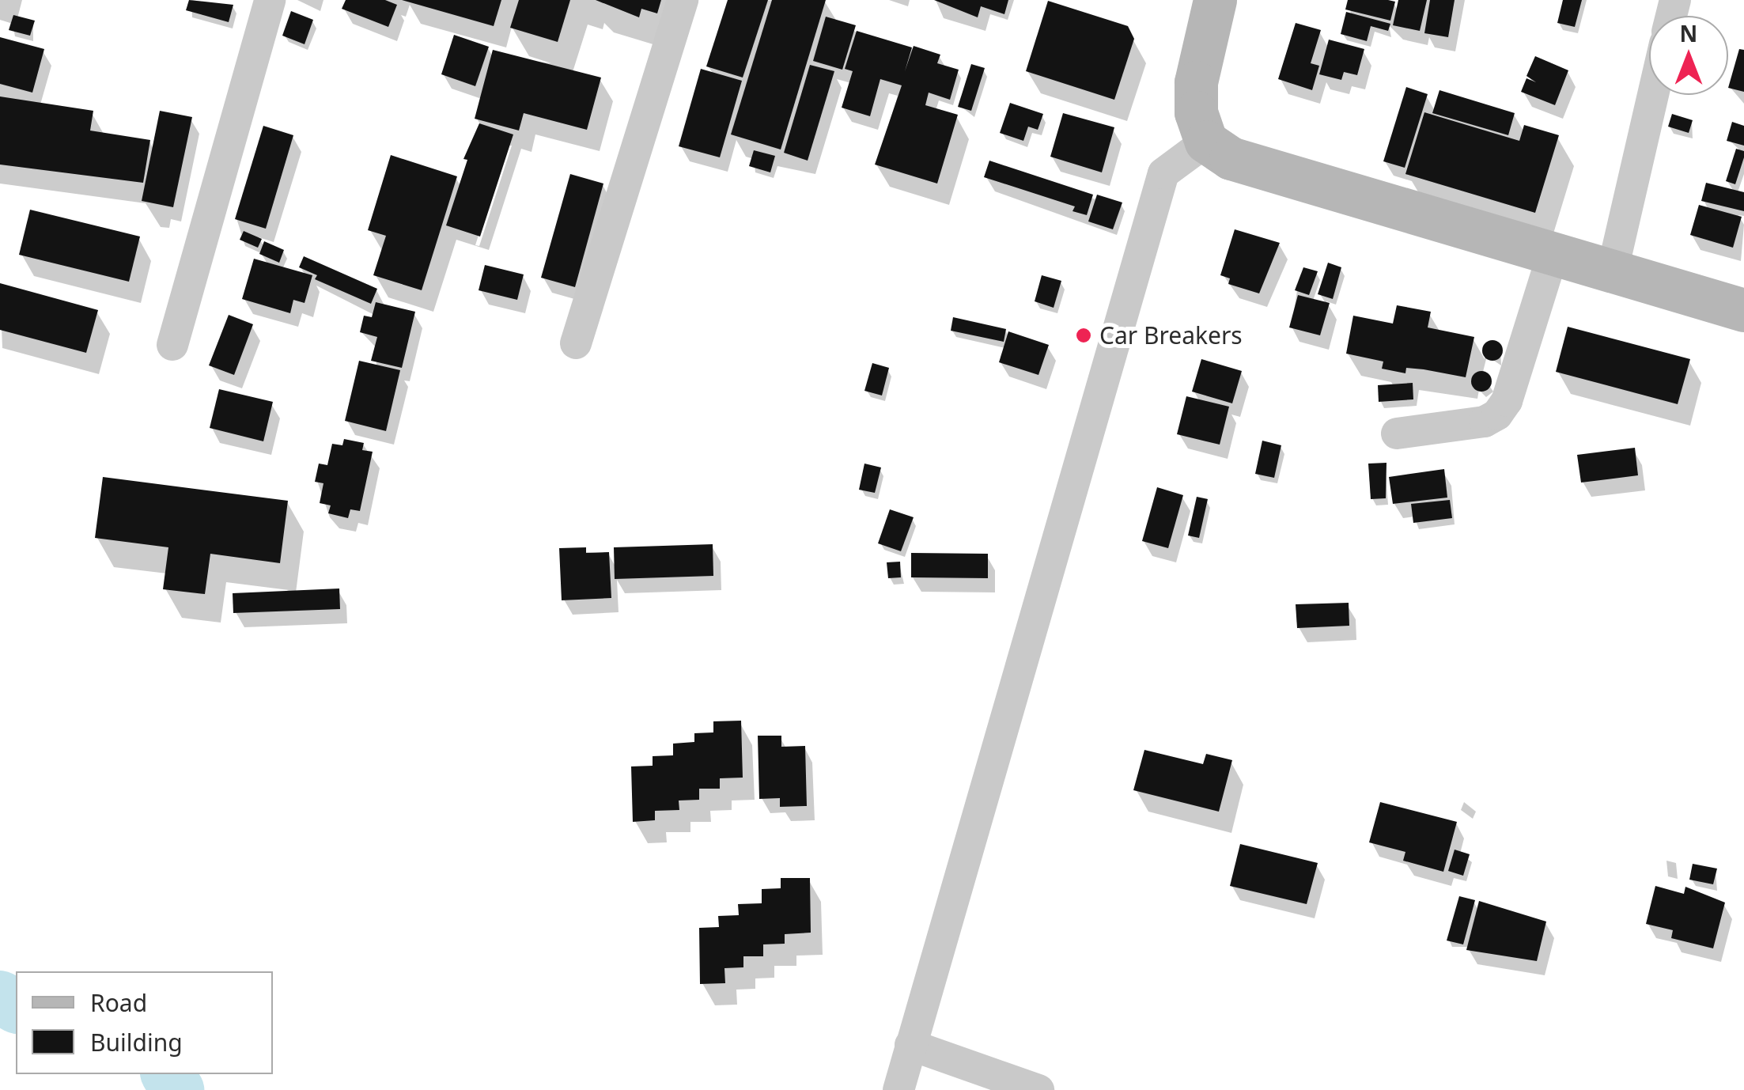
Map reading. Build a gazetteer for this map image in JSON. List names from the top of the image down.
{
  "places": ["Car Breakers"],
  "legend": ["Road", "Building"],
  "north": "top"
}
